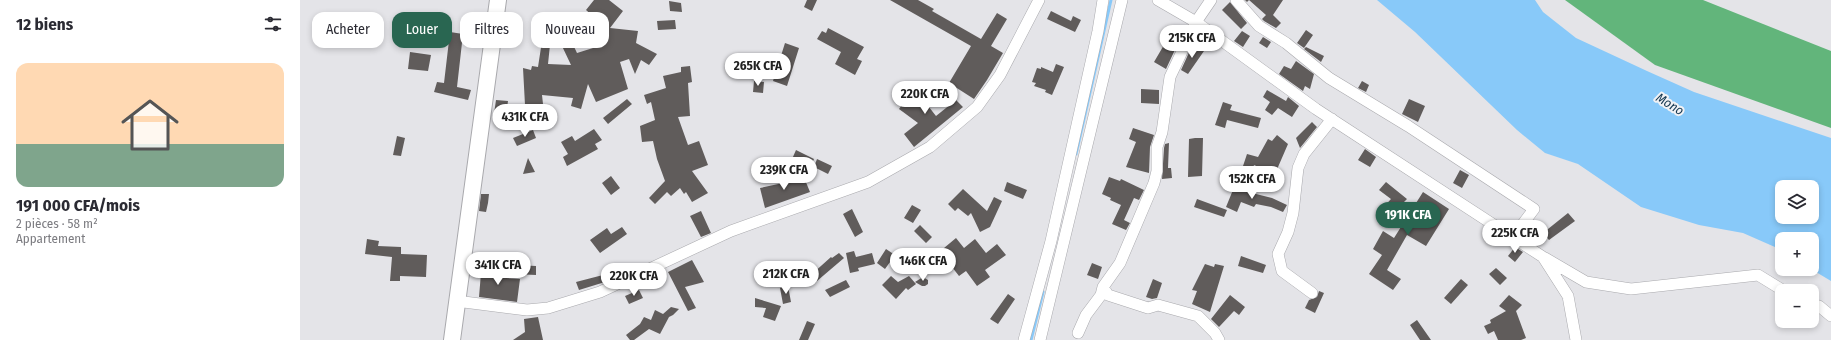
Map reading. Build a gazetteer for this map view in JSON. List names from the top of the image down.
{
  "water": ["Mono"],
  "page": {
    "heading": "12 biens",
    "chip": [
      "Acheter",
      "Louer",
      "Filtres",
      "Nouveau"
    ],
    "price": [
      "215K CFA",
      "265K CFA",
      "220K CFA",
      "431K CFA",
      "239K CFA",
      "152K CFA",
      "191K CFA",
      "225K CFA",
      "146K CFA",
      "341K CFA",
      "212K CFA",
      "220K CFA"
    ],
    "list": [
      {
        "name": "191 000 CFA/mois",
        "note": "2 pièces · 58 m² · Appartement"
      }
    ],
    "map_buttons": ["+", "−"]
  }
}
